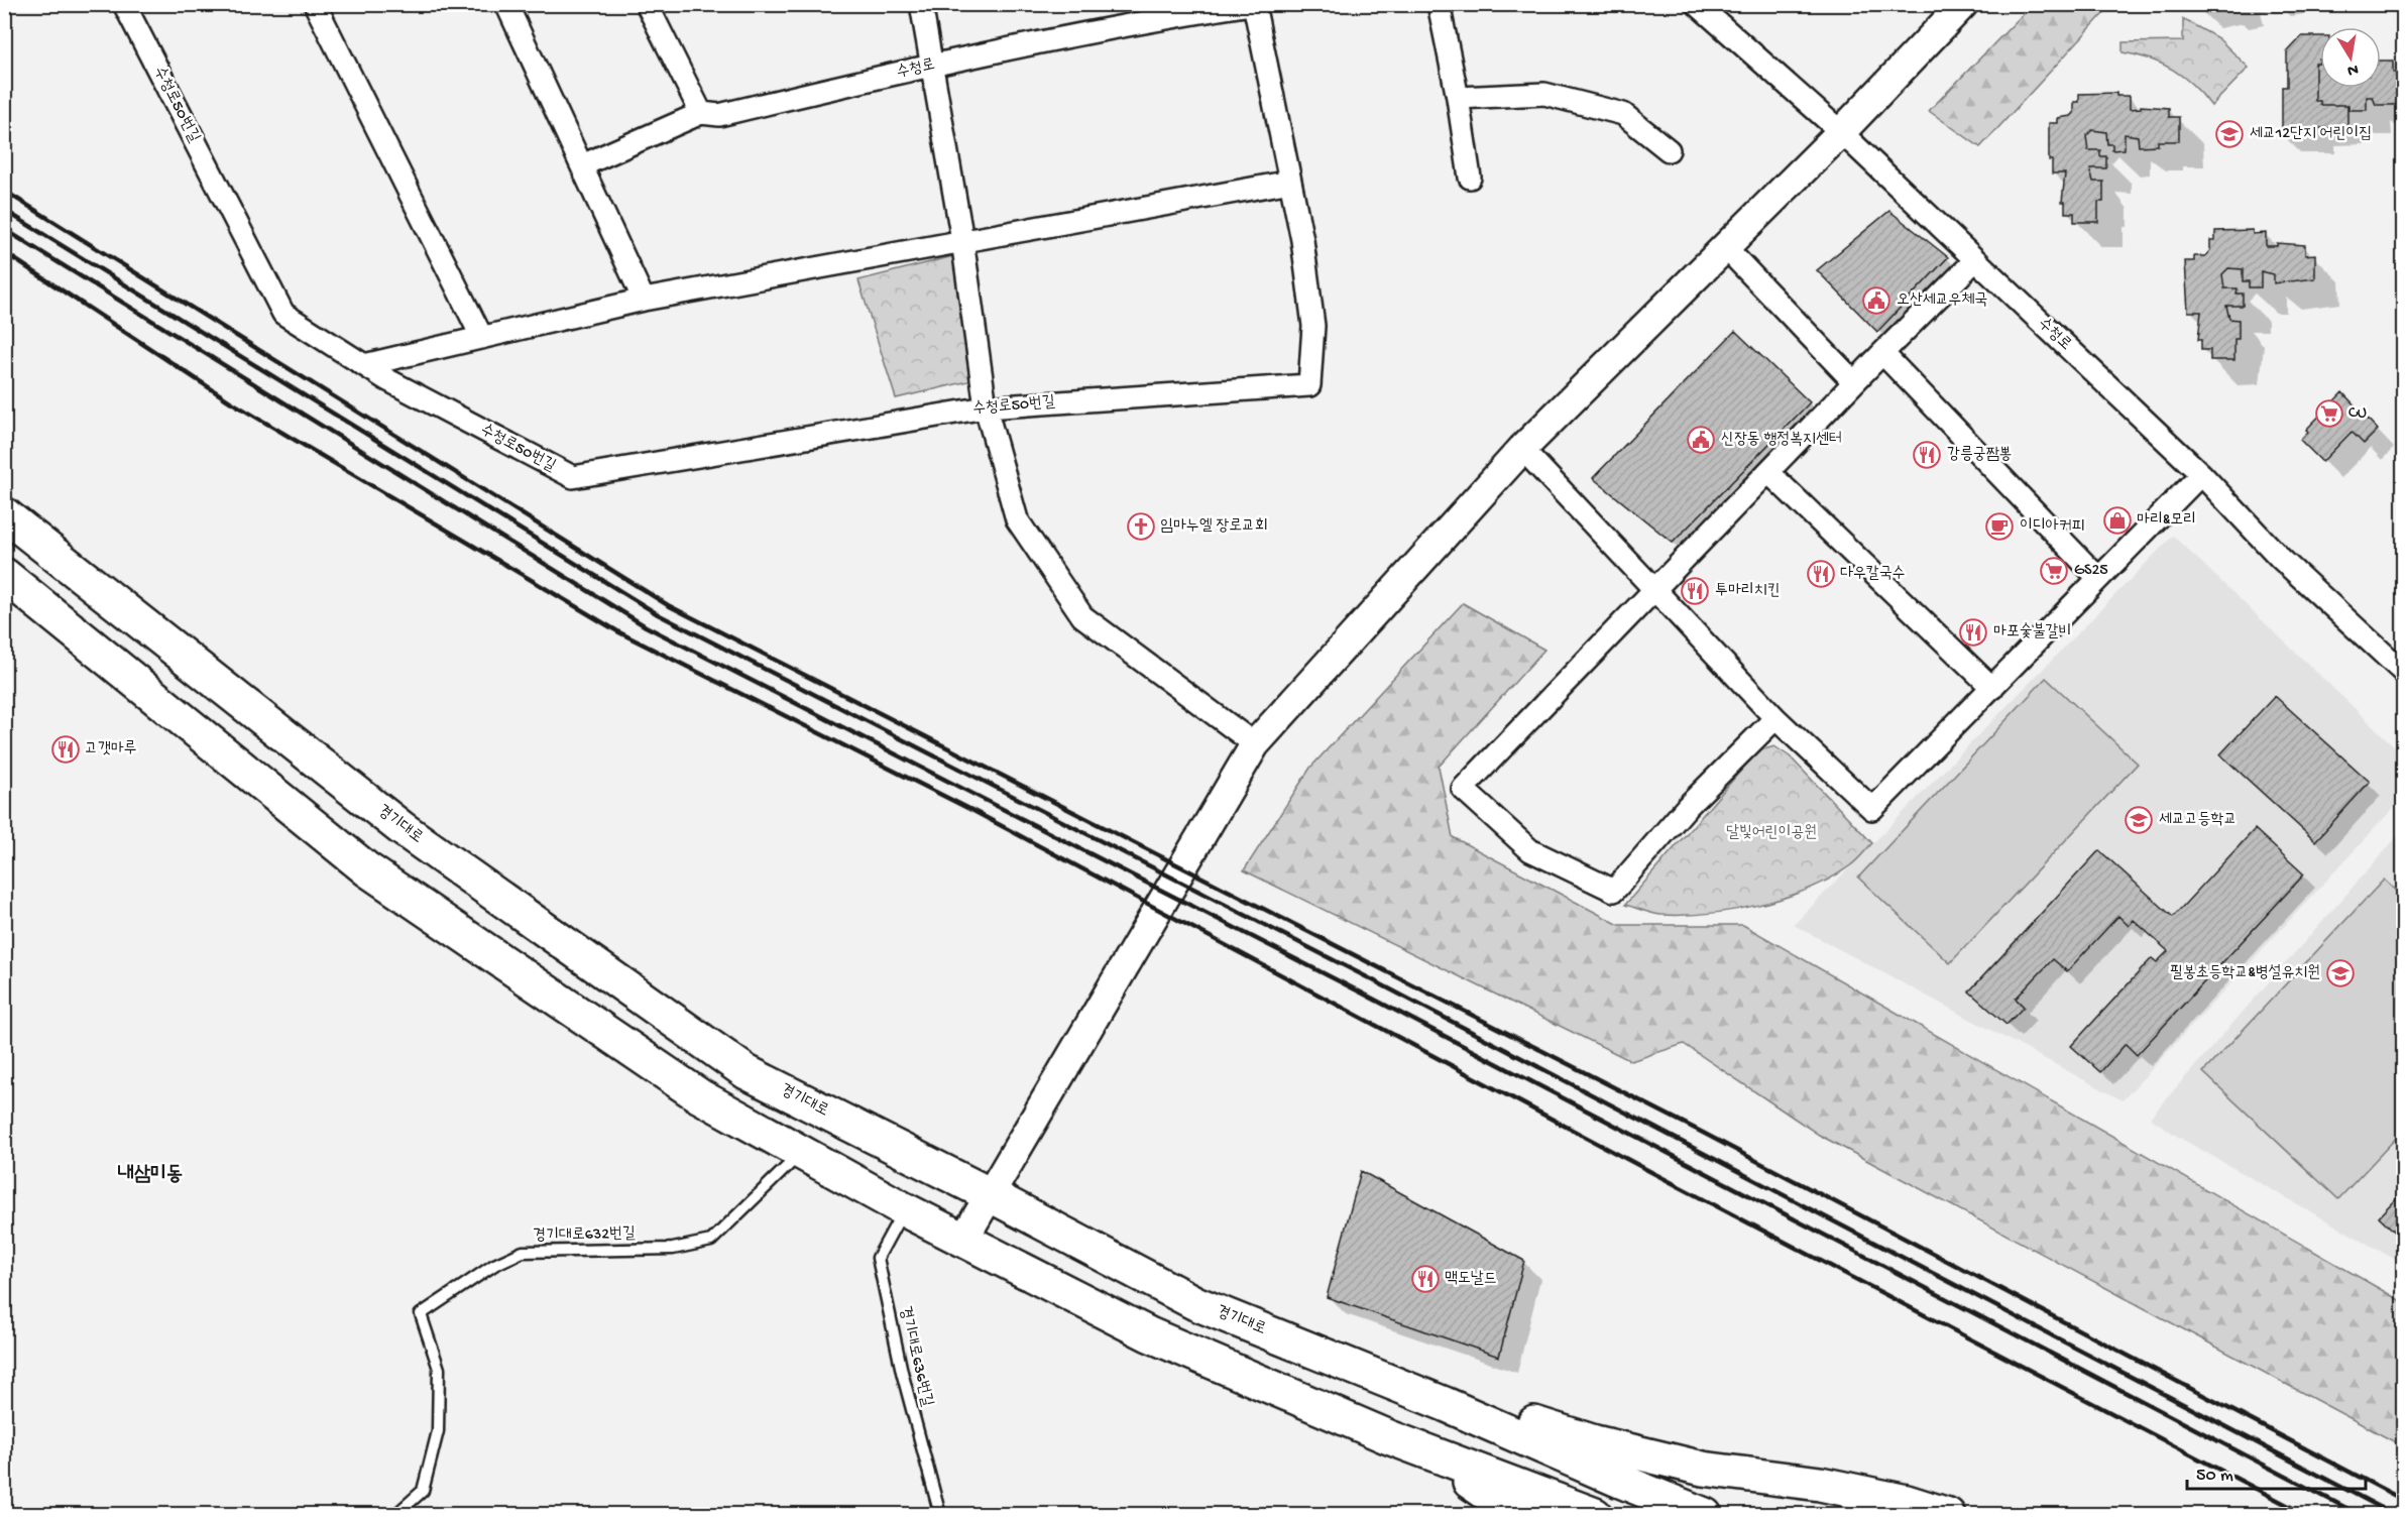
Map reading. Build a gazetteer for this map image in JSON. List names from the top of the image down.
{
  "streets": {
    "main road": ["경기대로"],
    "street": ["수청로", "수청로50번길"],
    "lane": ["경기대로632번길", "경기대로636번길"]
  },
  "crossings": [
    ["수청로", "수청로50번길"]
  ],
  "districts": ["내삼미동"],
  "parks": ["달빛어린이공원"],
  "places": {
    "school or university": ["세교12단지 어린이집", "세교고등학교", "필봉초등학교&병설유치원"],
    "public building": ["오산세교우체국", "신장동 행정복지센터"],
    "supermarket": ["CU", "GS25"],
    "restaurant": [
      "강릉궁짬뽕",
      "다우칼국수",
      "투마리치킨",
      "마포숯불갈비",
      "고갯마루",
      "맥도날드"
    ],
    "shop": ["마리&모리"],
    "church": ["임마누엘 장로교회"],
    "cafe": ["이디아커피"]
  },
  "scale_bar": "50 m",
  "north": "bottom"
}
